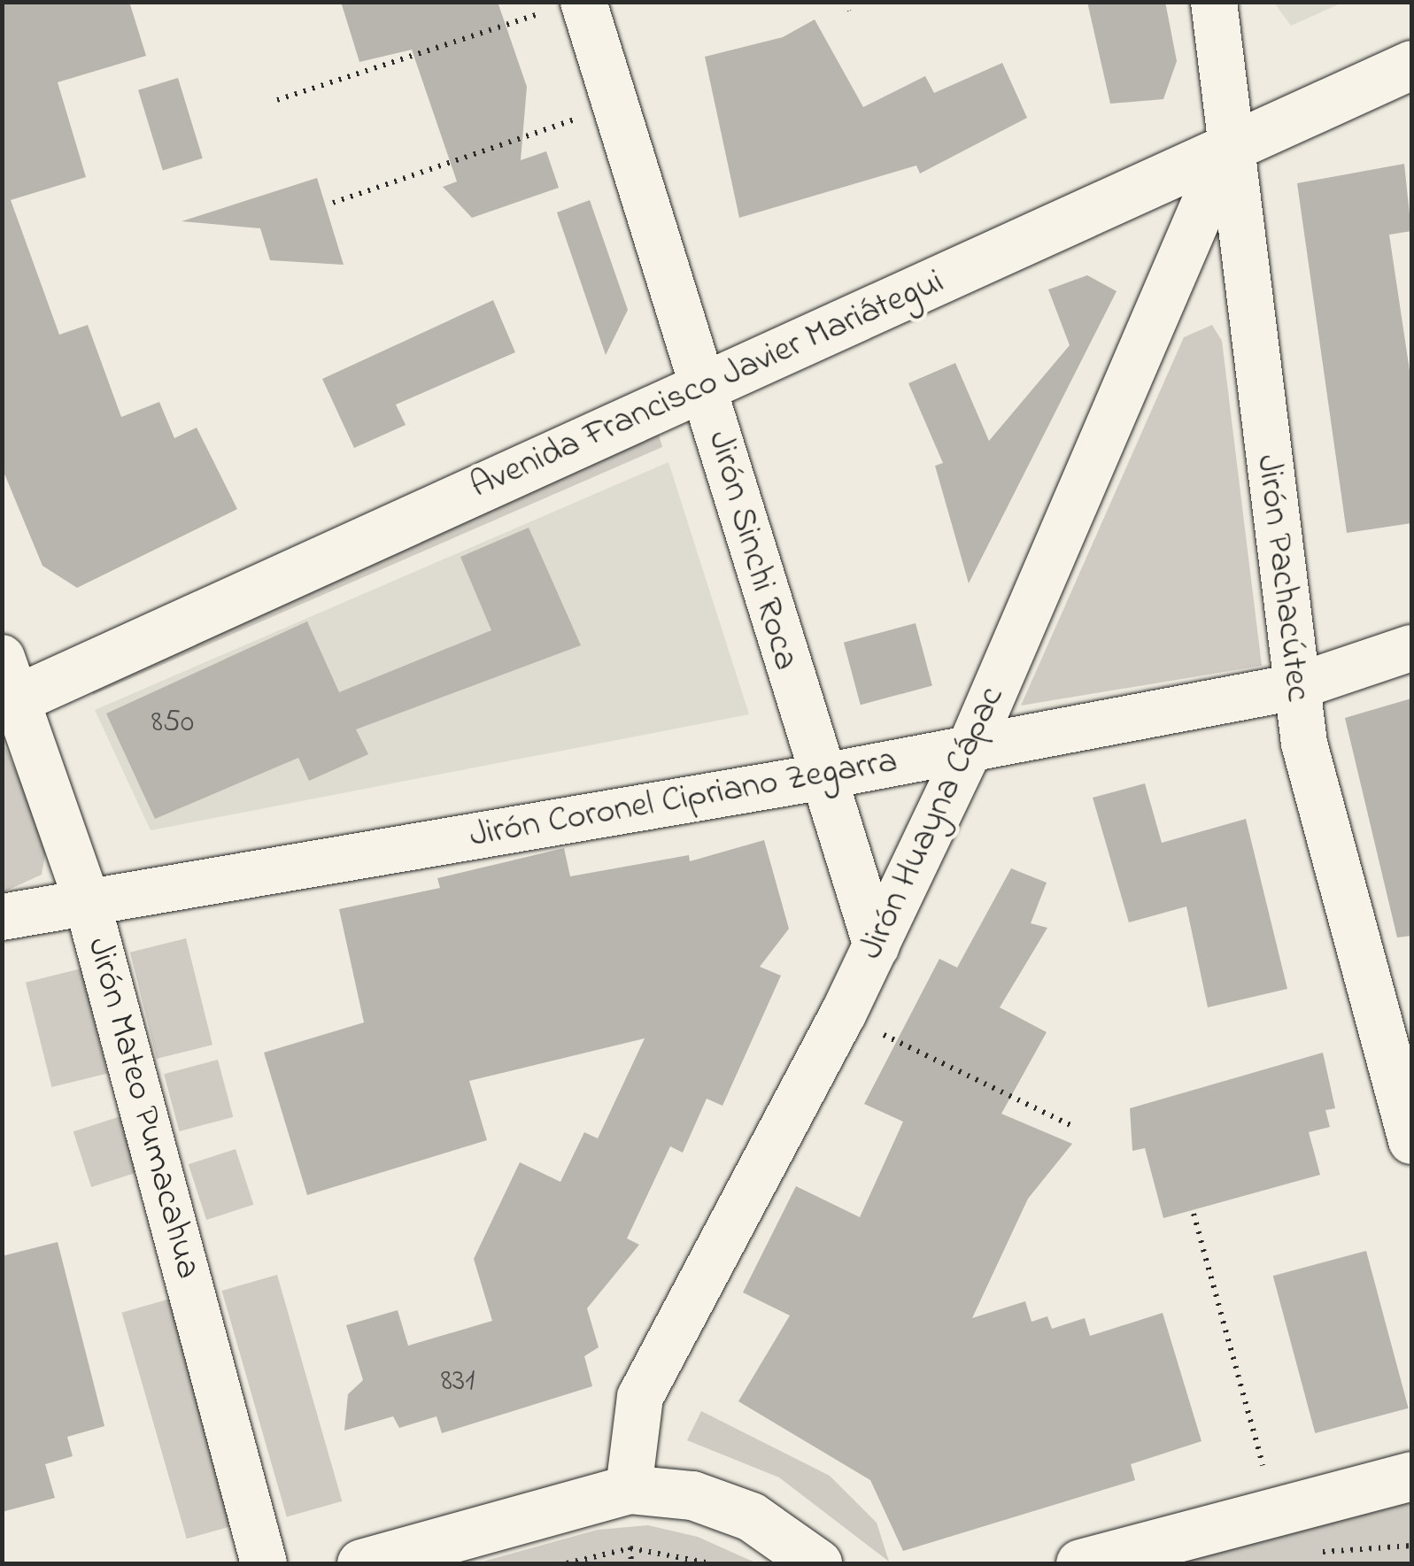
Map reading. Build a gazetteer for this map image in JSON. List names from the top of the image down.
{
  "streets": {
    "street": [
      "Avenida Francisco Javier Mariátegui",
      "Jirón Sinchi Roca",
      "Jirón Pachacútec",
      "Jirón Coronel Cipriano Zegarra",
      "Jirón Huayna Cápac",
      "Jirón Mateo Pumacahua"
    ]
  },
  "crossings": [
    ["Avenida Francisco Javier Mariátegui", "Jirón Sinchi Roca"],
    ["Avenida Francisco Javier Mariátegui", "Jirón Pachacútec"],
    ["Avenida Francisco Javier Mariátegui", "Jirón Huayna Cápac"],
    ["Avenida Francisco Javier Mariátegui", "Jirón Mateo Pumacahua"],
    ["Jirón Sinchi Roca", "Jirón Coronel Cipriano Zegarra"],
    ["Jirón Sinchi Roca", "Jirón Huayna Cápac"],
    ["Jirón Pachacútec", "Jirón Coronel Cipriano Zegarra"],
    ["Jirón Pachacútec", "Jirón Huayna Cápac"],
    ["Jirón Coronel Cipriano Zegarra", "Jirón Huayna Cápac"],
    ["Jirón Coronel Cipriano Zegarra", "Jirón Mateo Pumacahua"]
  ],
  "house_numbers": ["850", "831"]
}
